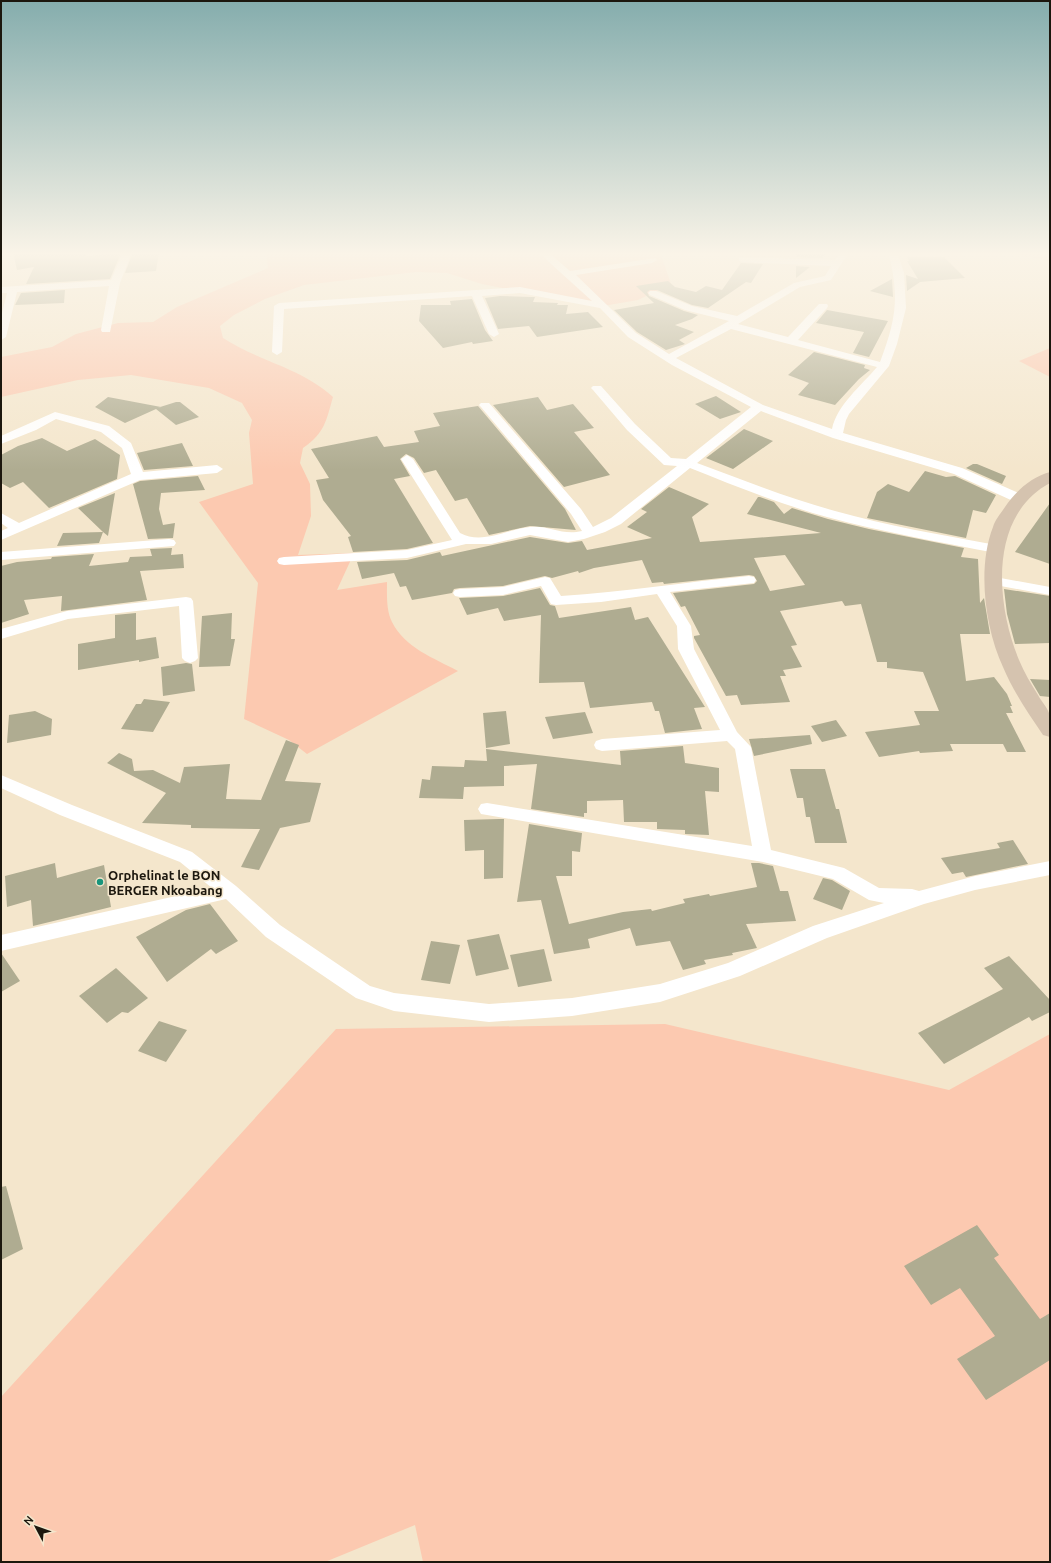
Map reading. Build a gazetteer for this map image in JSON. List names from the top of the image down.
{
  "places": ["Orphelinat le BON BERGER Nkoabang"],
  "north": "top left"
}
